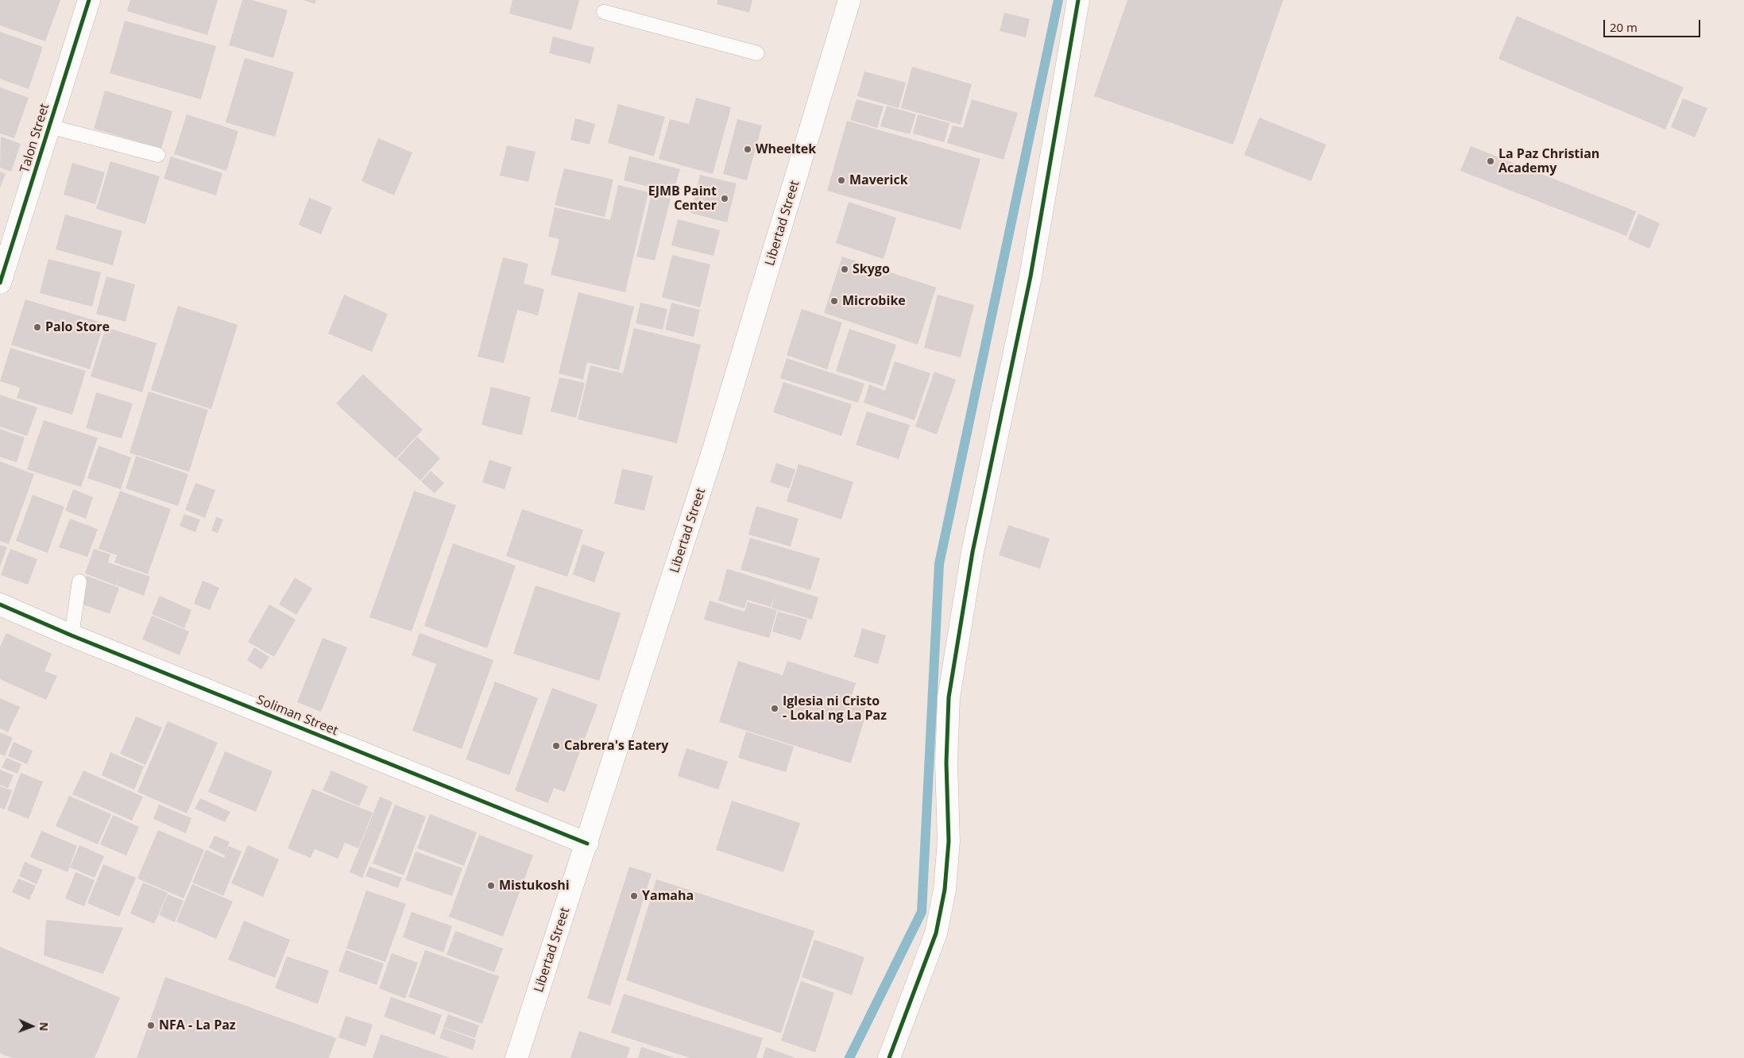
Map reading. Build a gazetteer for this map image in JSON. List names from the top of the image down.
{
  "streets": {
    "main road": ["Talon Street", "Libertad Street", "Soliman Street"]
  },
  "crossings": [
    ["Libertad Street", "Soliman Street"]
  ],
  "places": [
    "Wheeltek",
    "La Paz Christian Academy",
    "Maverick",
    "EJMB Paint Center",
    "Skygo",
    "Microbike",
    "Palo Store",
    "Iglesia ni Cristo - Lokal ng La Paz",
    "Cabrera's Eatery",
    "Mistukoshi",
    "Yamaha",
    "NFA - La Paz"
  ],
  "scale_bar": "20 m",
  "north": "right"
}
